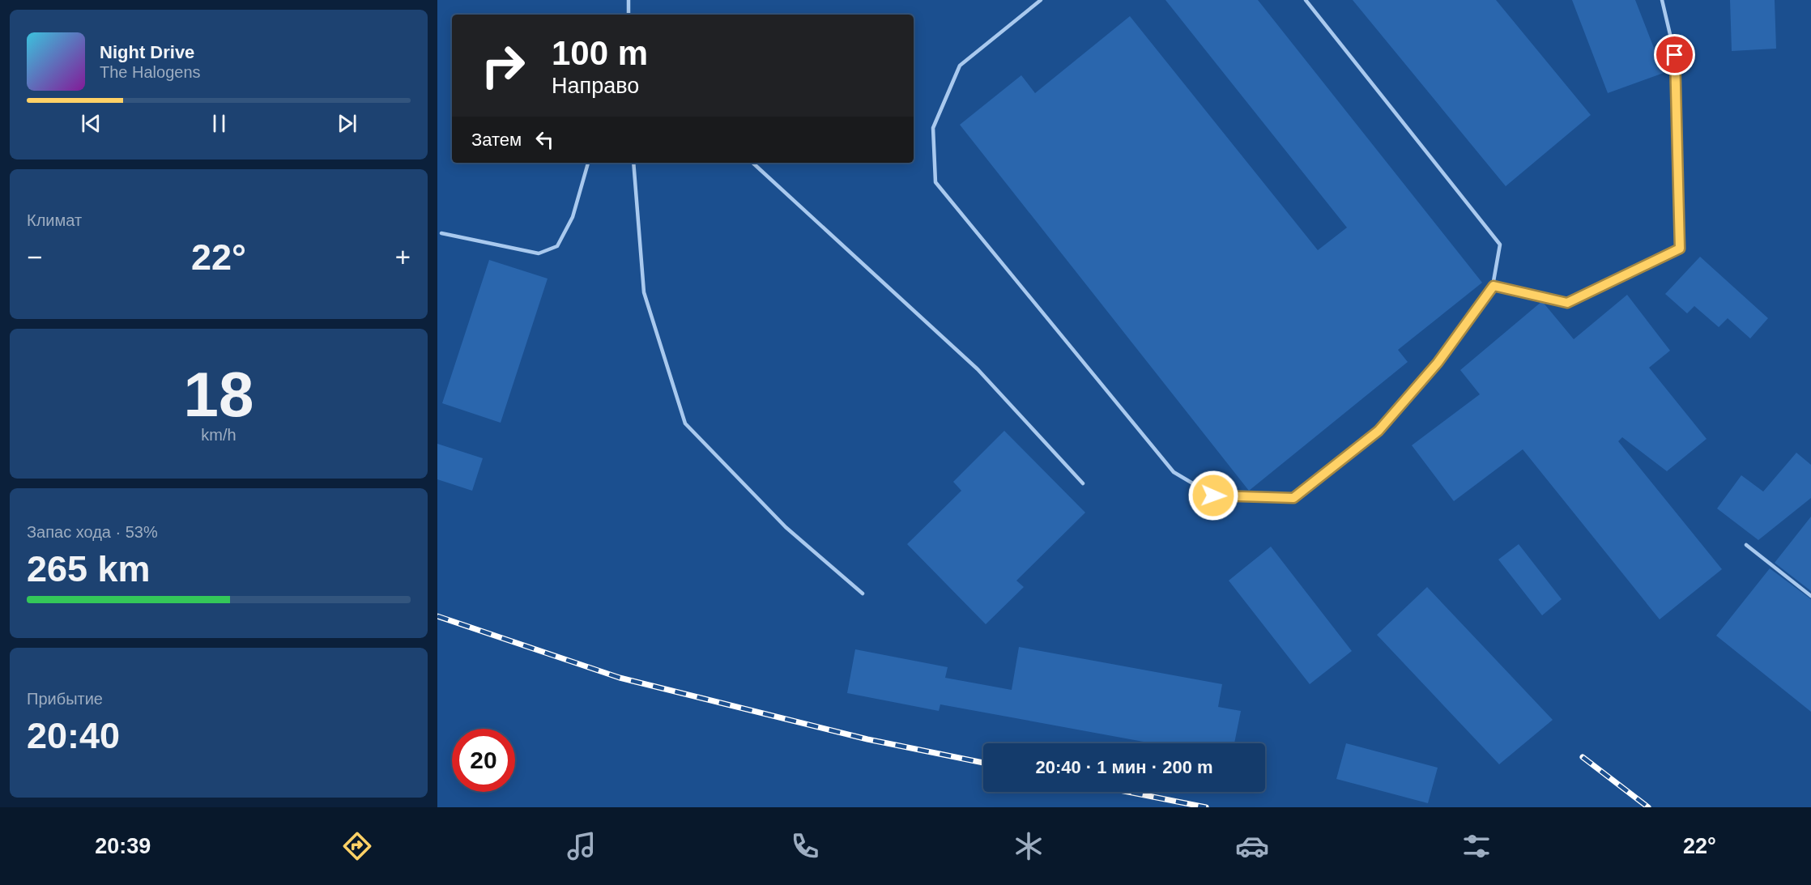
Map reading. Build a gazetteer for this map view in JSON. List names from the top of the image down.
{
  "page": {
    "turn": ["100 m", "Направо"],
    "song": ["Night Drive", "The Halogens"],
    "then": "Затем",
    "tile": [
      "Климат",
      ["18", "km/h"],
      ["Запас хода · 53%", "265 km"],
      ["Прибытие", "20:40"]
    ],
    "heat": ["−", "22°", "+"],
    "limit": "20",
    "trip": "20:40 · 1 мин · 200 m",
    "tabs": ["20:39", "22°"]
  }
}
